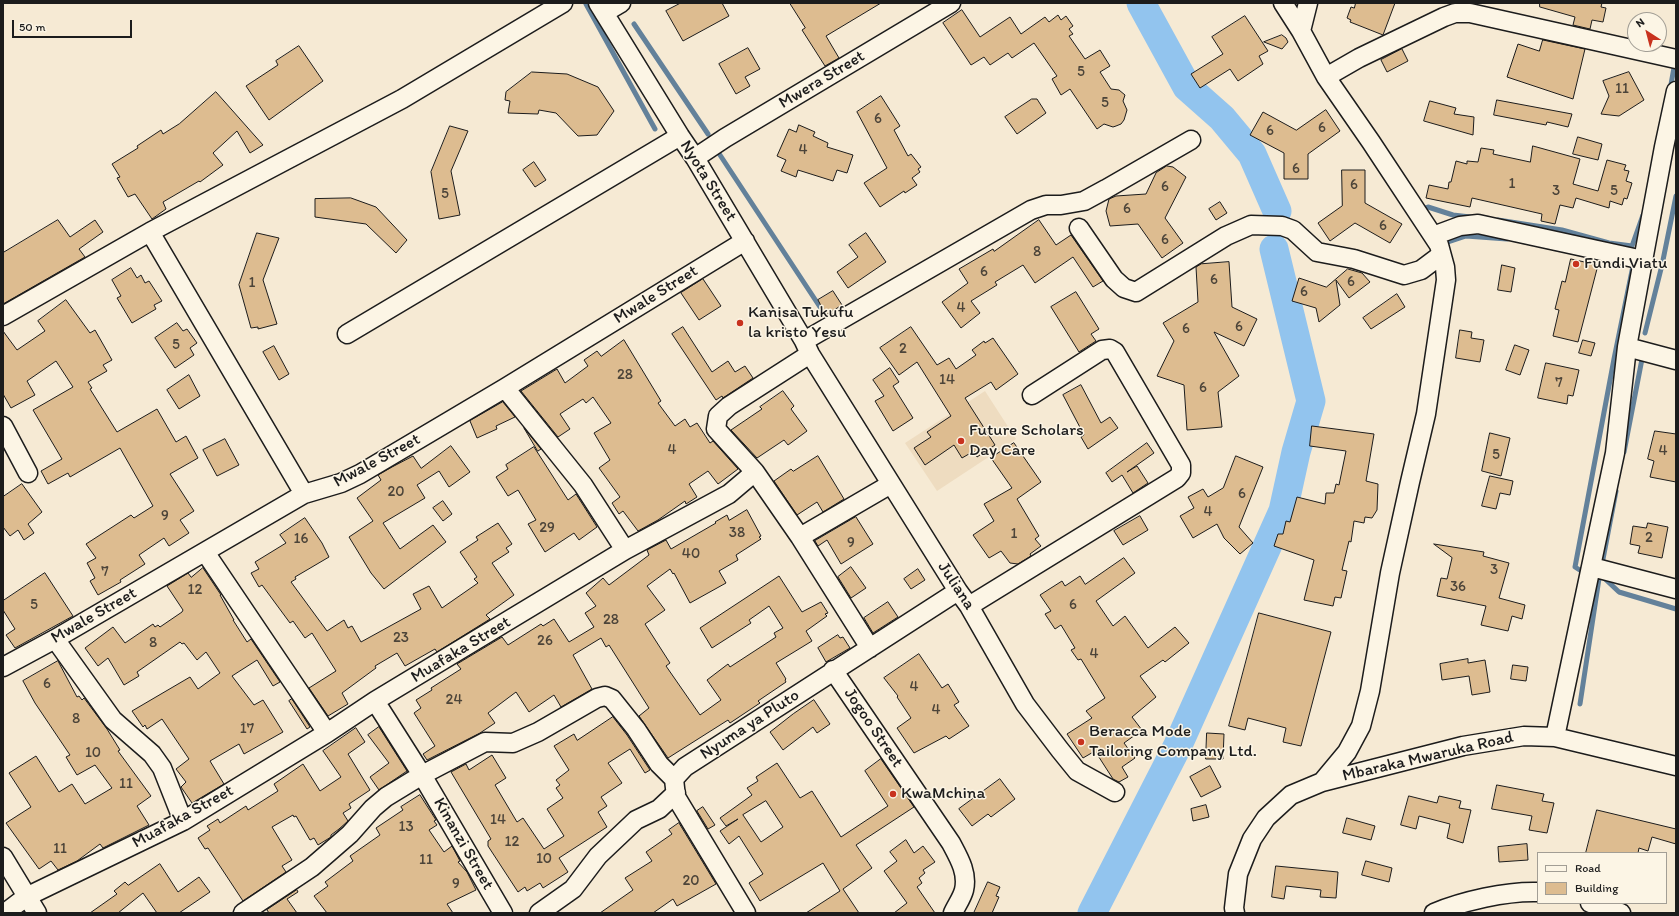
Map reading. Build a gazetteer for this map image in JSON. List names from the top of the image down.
{
  "streets": {
    "street": [
      "Mwera Street",
      "Nyota Street",
      "Mwale Street",
      "Juliana",
      "Muafaka Street",
      "Nyuma ya Pluto",
      "Jogoo Street",
      "Mbaraka Mwaruka Road",
      "Kinanzi Street"
    ]
  },
  "crossings": [
    ["Mwera Street", "Nyota Street"],
    ["Nyota Street", "Mwale Street"],
    ["Nyota Street", "Juliana"],
    ["Juliana", "Nyuma ya Pluto"],
    ["Muafaka Street", "Kinanzi Street"],
    ["Nyuma ya Pluto", "Jogoo Street"]
  ],
  "places": [
    "Fundi Viatu",
    "Kanisa Tukufu la kristo Yesu",
    "Future Scholars Day Care",
    "Beracca Mode Tailoring Company Ltd.",
    "KwaMchina"
  ],
  "house_numbers": [
    "5",
    "11",
    "5",
    "6",
    "6",
    "6",
    "4",
    "6",
    "1",
    "6",
    "6",
    "3",
    "5",
    "5",
    "6",
    "6",
    "6",
    "8",
    "6",
    "6",
    "6",
    "1",
    "6",
    "4",
    "6",
    "6",
    "5",
    "2",
    "28",
    "14",
    "7",
    "6",
    "4",
    "4",
    "5",
    "20",
    "6",
    "4",
    "9",
    "29",
    "38",
    "1",
    "2",
    "16",
    "9",
    "40",
    "3",
    "7",
    "36",
    "12",
    "5",
    "6",
    "28",
    "23",
    "26",
    "8",
    "4",
    "6",
    "4",
    "24",
    "4",
    "8",
    "17",
    "10",
    "11",
    "14",
    "13",
    "12",
    "11",
    "10",
    "11",
    "20",
    "9"
  ],
  "legend": ["Road", "Building"],
  "scale_bar": "50 m",
  "north": "top left"
}
